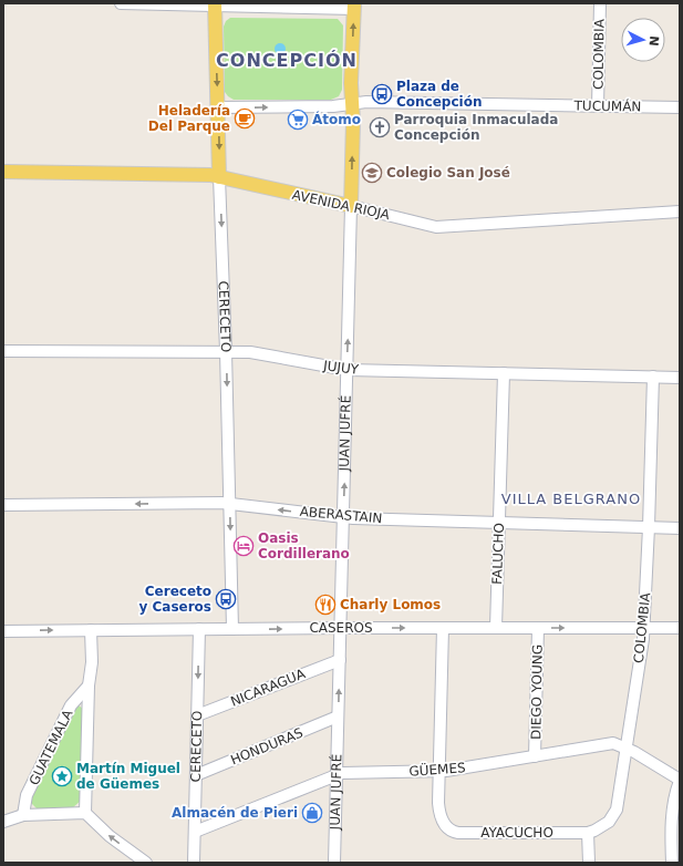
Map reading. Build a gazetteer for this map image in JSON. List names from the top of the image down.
{
  "streets": {
    "main road": ["AVENIDA RIOJA", "CERECETO", "JUAN JUFRÉ"],
    "street": [
      "COLOMBIA",
      "TUCUMÁN",
      "JUJUY",
      "ABERASTAIN",
      "FALUCHO",
      "CASEROS",
      "NICARAGUA",
      "DIEGO YOUNG",
      "HONDURAS",
      "GUATEMALA",
      "GÜEMES",
      "AYACUCHO"
    ]
  },
  "crossings": [
    ["COLOMBIA", "TUCUMÁN"],
    ["COLOMBIA", "JUJUY"],
    ["COLOMBIA", "ABERASTAIN"],
    ["COLOMBIA", "CASEROS"],
    ["COLOMBIA", "GÜEMES"],
    ["COLOMBIA", "AYACUCHO"],
    ["TUCUMÁN", "CERECETO"],
    ["TUCUMÁN", "JUAN JUFRÉ"],
    ["AVENIDA RIOJA", "CERECETO"],
    ["AVENIDA RIOJA", "JUAN JUFRÉ"],
    ["CERECETO", "JUJUY"],
    ["CERECETO", "ABERASTAIN"],
    ["CERECETO", "CASEROS"],
    ["CERECETO", "NICARAGUA"],
    ["CERECETO", "HONDURAS"],
    ["CERECETO", "GÜEMES"],
    ["JUJUY", "JUAN JUFRÉ"],
    ["JUJUY", "FALUCHO"],
    ["JUAN JUFRÉ", "ABERASTAIN"],
    ["JUAN JUFRÉ", "CASEROS"],
    ["JUAN JUFRÉ", "NICARAGUA"],
    ["JUAN JUFRÉ", "HONDURAS"],
    ["JUAN JUFRÉ", "GÜEMES"],
    ["ABERASTAIN", "FALUCHO"],
    ["FALUCHO", "CASEROS"],
    ["CASEROS", "DIEGO YOUNG"],
    ["CASEROS", "GUATEMALA"],
    ["DIEGO YOUNG", "GÜEMES"],
    ["GÜEMES", "AYACUCHO"]
  ],
  "one_way": [
    "CERECETO",
    "JUAN JUFRÉ",
    "ABERASTAIN",
    "CASEROS"
  ],
  "districts": ["CONCEPCIÓN", "VILLA BELGRANO"],
  "places": {
    "bus stop": ["Plaza de Concepción", "Cereceto y Caseros"],
    "cafe": ["Heladería Del Parque"],
    "supermarket": ["Átomo"],
    "church": ["Parroquia Inmaculada Concepción"],
    "school or university": ["Colegio San José"],
    "hotel": ["Oasis Cordillerano"],
    "restaurant": ["Charly Lomos"],
    "place": ["Martín Miguel de Güemes"],
    "shop": ["Almacén de Pieri"]
  },
  "north": "right"
}
